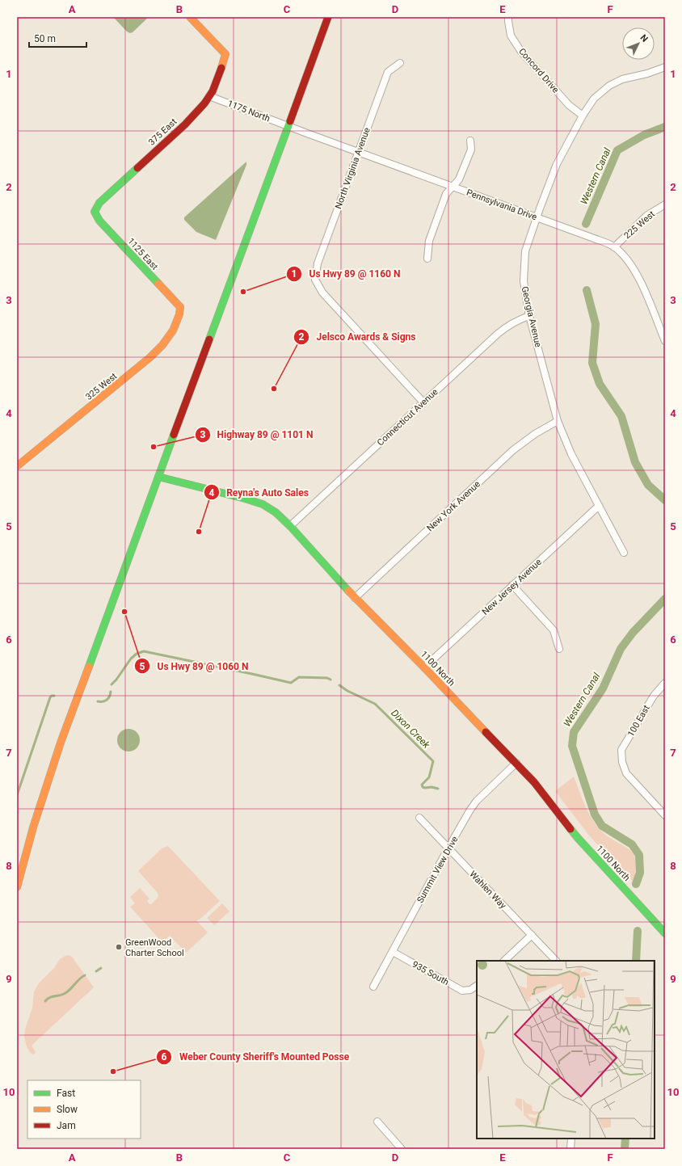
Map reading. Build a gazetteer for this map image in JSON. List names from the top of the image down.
{
  "streets": {
    "street": [
      "Concord Drive",
      "1175 North",
      "375 East",
      "North Virginia Avenue",
      "Pennsylvania Drive",
      "225 West",
      "1125 East",
      "Georgia Avenue",
      "325 West",
      "Connecticut Avenue",
      "New York Avenue",
      "New Jersey Avenue",
      "1100 North",
      "100 East",
      "Summit View Drive",
      "Wahlen Way",
      "935 South"
    ]
  },
  "crossings": [
    ["Concord Drive", "Georgia Avenue"],
    ["1175 North", "375 East"],
    ["1175 North", "Pennsylvania Drive"],
    ["375 East", "1125 East"],
    ["North Virginia Avenue", "Pennsylvania Drive"],
    ["North Virginia Avenue", "Connecticut Avenue"],
    ["Pennsylvania Drive", "225 West"],
    ["Pennsylvania Drive", "Georgia Avenue"],
    ["1125 East", "325 West"],
    ["Georgia Avenue", "Connecticut Avenue"],
    ["Georgia Avenue", "New York Avenue"],
    ["Georgia Avenue", "New Jersey Avenue"],
    ["Connecticut Avenue", "1100 North"],
    ["New York Avenue", "1100 North"],
    ["New Jersey Avenue", "1100 North"],
    ["1100 North", "Summit View Drive"],
    ["Summit View Drive", "Wahlen Way"],
    ["Summit View Drive", "935 South"]
  ],
  "water": ["Western Canal", "Dixon Creek"],
  "places": [
    "Us Hwy 89 @ 1160 N",
    "Jelsco Awards & Signs",
    "Highway 89 @ 1101 N",
    "Reyna's Auto Sales",
    "Us Hwy 89 @ 1060 N",
    "GreenWood Charter School",
    "Weber County Sheriff's Mounted Posse"
  ],
  "legend": ["Fast", "Slow", "Jam"],
  "scale_bar": "50 m",
  "north": "top right",
  "grid": {
    "columns": [
      "A",
      "B",
      "C",
      "D",
      "E",
      "F"
    ],
    "rows": [
      "1",
      "2",
      "3",
      "4",
      "5",
      "6",
      "7",
      "8",
      "9",
      "10"
    ]
  }
}
